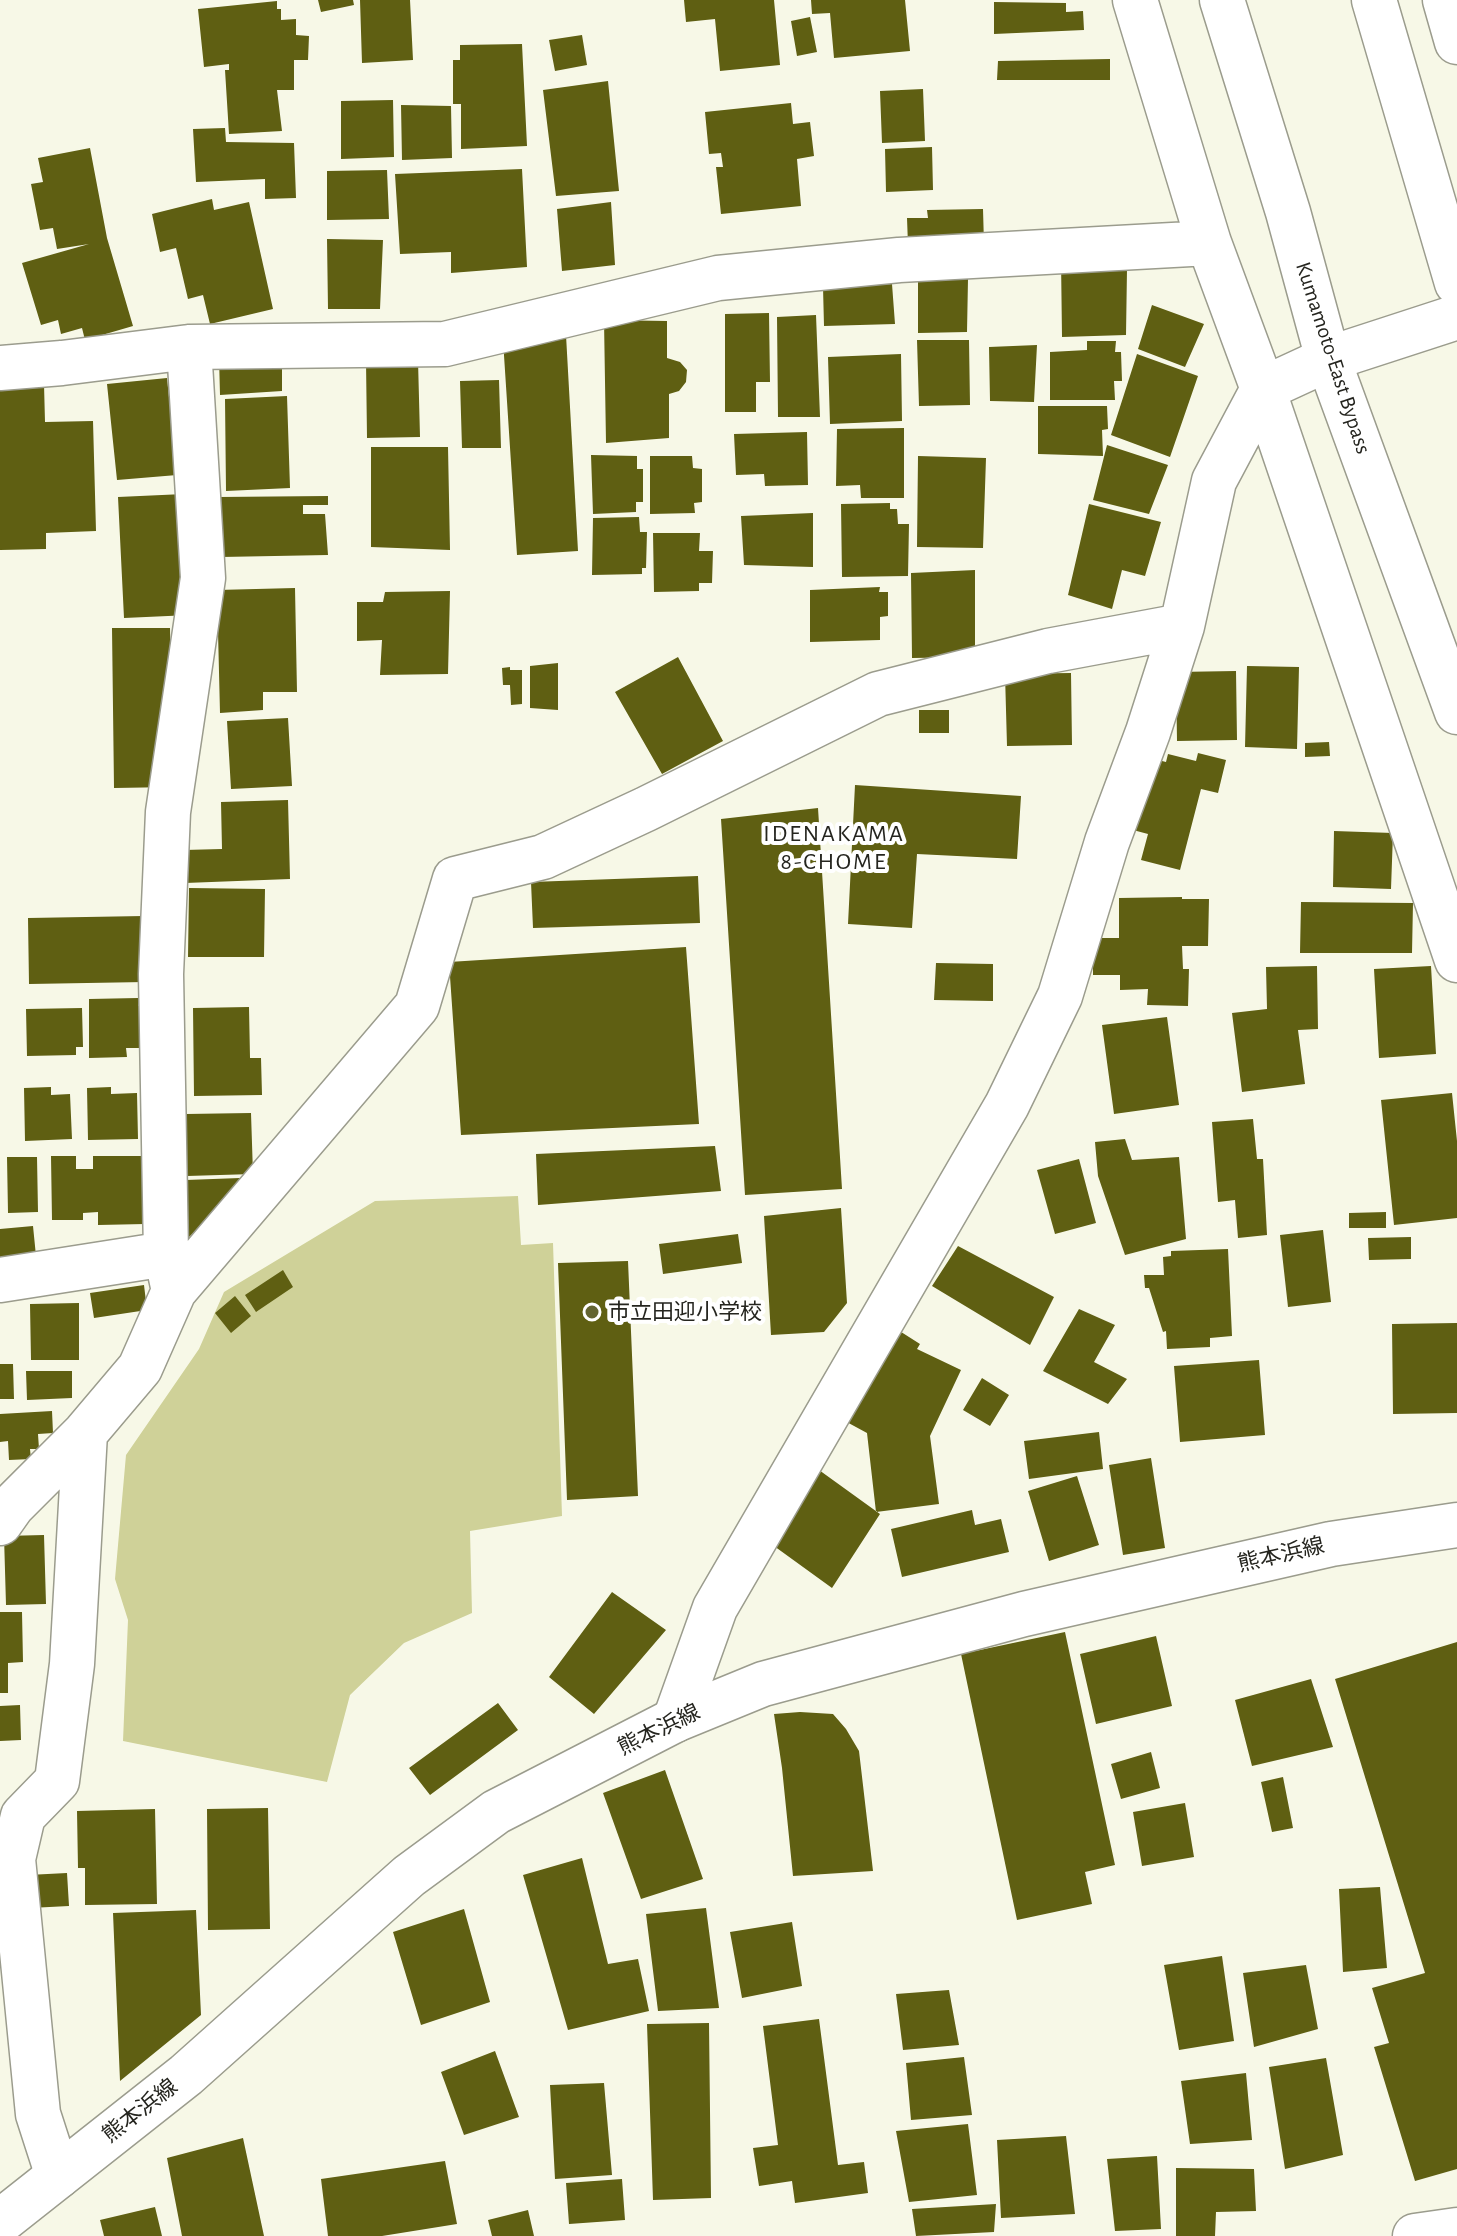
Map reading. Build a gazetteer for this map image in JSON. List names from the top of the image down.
{
  "streets": {
    "main road": ["Kumamoto-East Bypass", "熊本浜線"]
  },
  "districts": ["IDENAKAMA 8-CHOME"],
  "places": ["市立田迎小学校"]
}
